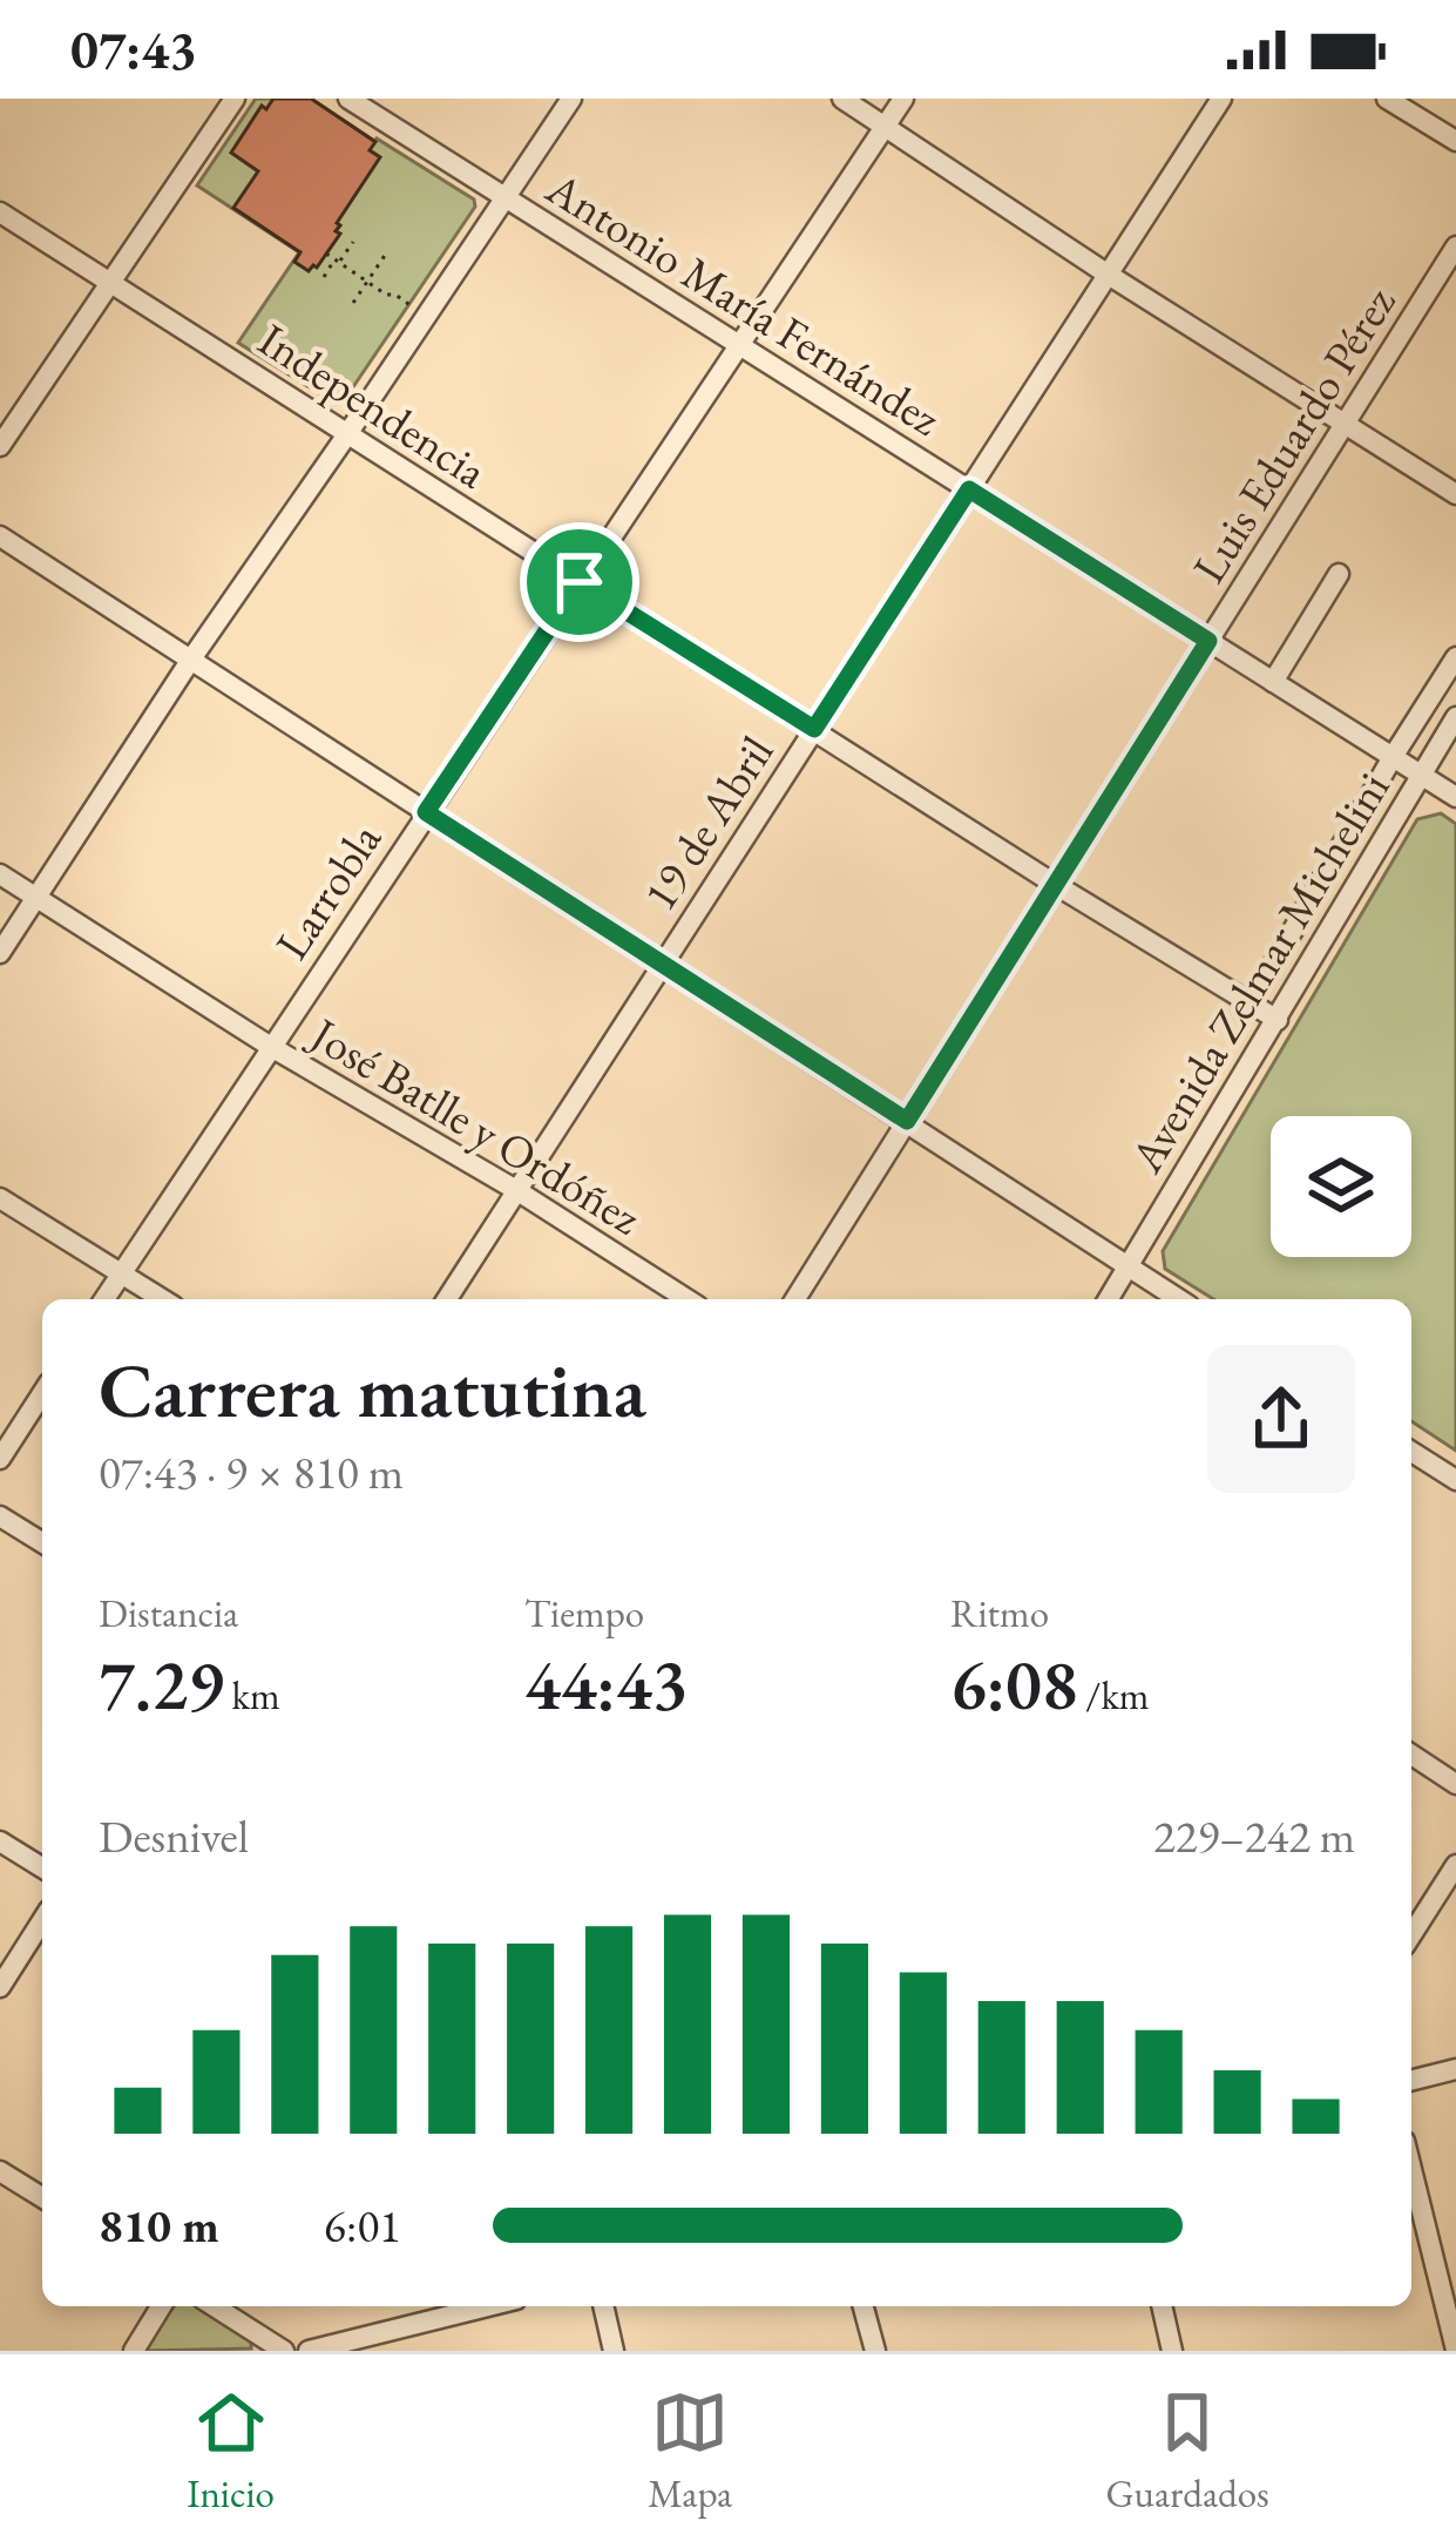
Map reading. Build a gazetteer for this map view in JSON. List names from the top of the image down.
{
  "streets": {
    "street": [
      "Antonio María Fernández",
      "Independencia",
      "Luis Eduardo Pérez",
      "19 de Abril",
      "Larrobla",
      "Avenida Zelmar Michelini",
      "José Batlle y Ordóñez"
    ]
  },
  "crossings": [
    ["Antonio María Fernández", "Luis Eduardo Pérez"],
    ["Antonio María Fernández", "19 de Abril"],
    ["Antonio María Fernández", "Larrobla"],
    ["Antonio María Fernández", "Avenida Zelmar Michelini"],
    ["Independencia", "Luis Eduardo Pérez"],
    ["Independencia", "19 de Abril"],
    ["Independencia", "Larrobla"],
    ["Independencia", "Avenida Zelmar Michelini"],
    ["19 de Abril", "José Batlle y Ordóñez"],
    ["Larrobla", "José Batlle y Ordóñez"]
  ],
  "page": {
    "status": "07:43",
    "heading": ["Carrera matutina", "07:43 · 9 × 810 m"],
    "stats": [
      ["Distancia", "7.29 km"],
      ["Tiempo", "44:43"],
      ["Ritmo", "6:08 /km"]
    ],
    "chart": ["Desnivel", "229–242 m"],
    "list": [
      {
        "name": "810 m",
        "note": "6:01"
      }
    ],
    "tabs": ["Inicio", "Mapa", "Guardados"]
  }
}
